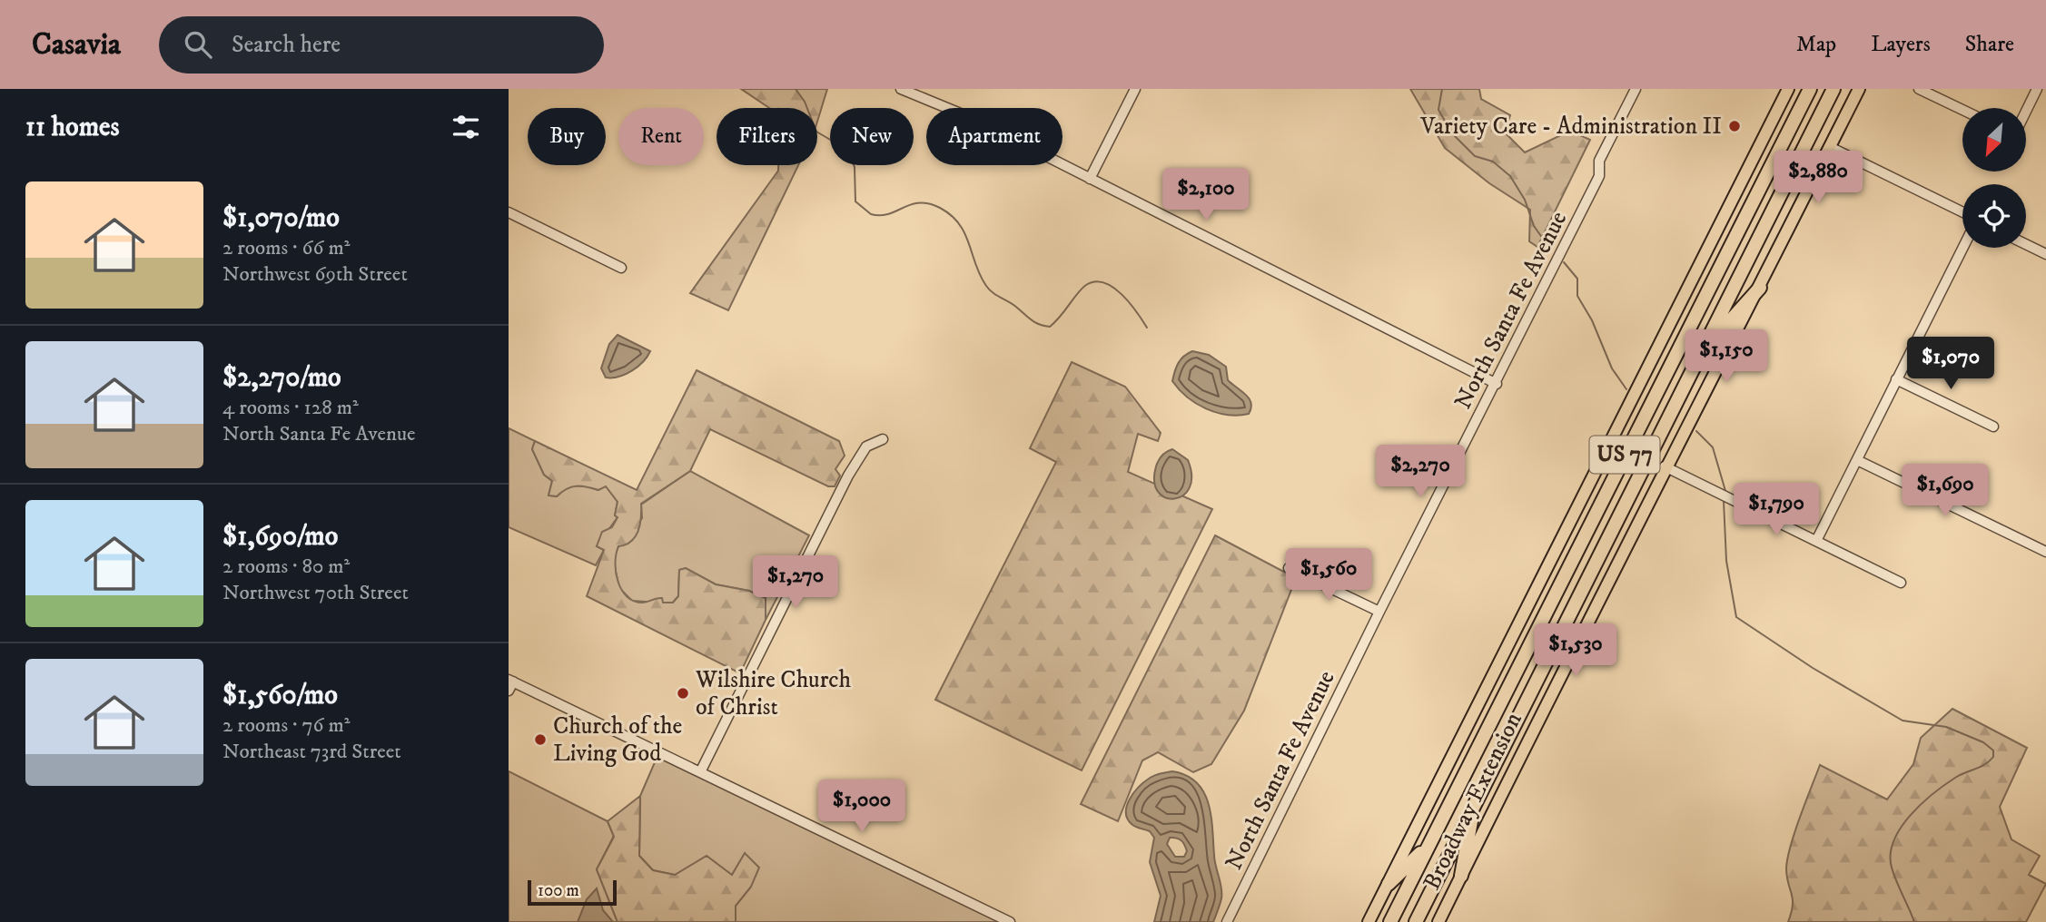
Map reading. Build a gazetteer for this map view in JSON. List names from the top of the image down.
{
  "streets": {
    "highway": ["US 77", "Broadway Extension"],
    "street": ["North Santa Fe Avenue"]
  },
  "places": ["Variety Care - Administration II", "Wilshire Church of Christ", "Church of the Living God"],
  "scale_bar": "100 m",
  "north": "bottom left",
  "page": {
    "header": "Casavia",
    "search": "Search here",
    "nav": ["Map", "Layers", "Share"],
    "heading": "11 homes",
    "chip": [
      "Buy",
      "Rent",
      "Filters",
      "New",
      "Apartment"
    ],
    "price": [
      "$2,880",
      "$2,100",
      "$1,150",
      "$1,070",
      "$2,270",
      "$1,690",
      "$1,790",
      "$1,560",
      "$1,270",
      "$1,530",
      "$1,000"
    ],
    "list": [
      {
        "name": "$1,070/mo",
        "note": "2 rooms · 66 m² · Northwest 69th Street"
      },
      {
        "name": "$2,270/mo",
        "note": "4 rooms · 128 m² · North Santa Fe Avenue"
      },
      {
        "name": "$1,690/mo",
        "note": "2 rooms · 80 m² · Northwest 70th Street"
      },
      {
        "name": "$1,560/mo",
        "note": "2 rooms · 76 m² · Northeast 73rd Street"
      }
    ],
    "scale": "100 m"
  }
}
